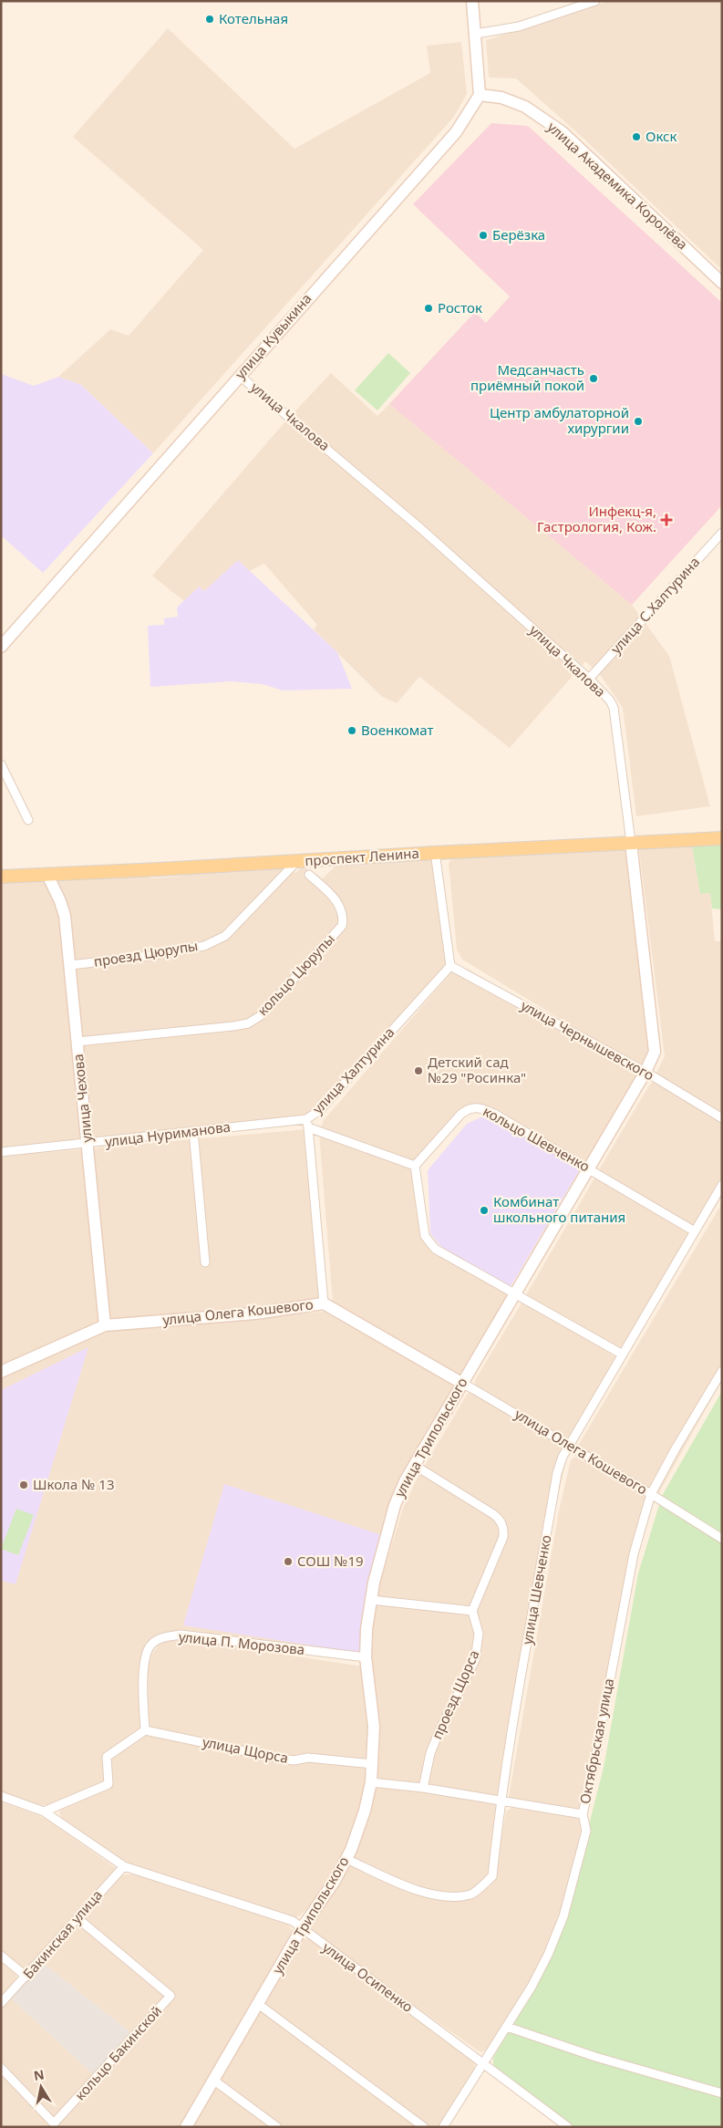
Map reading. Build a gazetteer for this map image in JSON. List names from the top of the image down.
{
  "streets": {
    "main road": ["проспект Ленина"],
    "street": [
      "улица Академика Королёва",
      "улица Кувыкина",
      "улица Чкалова",
      "улица С.Халтурина",
      "проезд Цюрупы",
      "кольцо Цюрупы",
      "улица Чернышевского",
      "улица Халтурина",
      "улица Чехова",
      "улица Нуриманова",
      "кольцо Шевченко",
      "улица Олега Кошевого",
      "улица Трипольского",
      "улица Шевченко",
      "улица П. Морозова",
      "проезд Щорса",
      "Октябрьская улица",
      "улица Щорса",
      "Бакинская улица",
      "улица Осипенко",
      "кольцо Бакинской"
    ]
  },
  "crossings": [
    ["улица Академика Королёва", "улица Кувыкина"],
    ["улица Кувыкина", "улица Чкалова"],
    ["улица Чкалова", "улица С.Халтурина"],
    ["улица Чкалова", "проспект Ленина"],
    ["улица Чкалова", "улица Чернышевского"],
    ["улица Чкалова", "улица Трипольского"],
    ["проспект Ленина", "проезд Цюрупы"],
    ["проспект Ленина", "улица Чехова"],
    ["проезд Цюрупы", "улица Чехова"],
    ["кольцо Цюрупы", "улица Чехова"],
    ["улица Чернышевского", "улица Халтурина"],
    ["улица Чернышевского", "улица Трипольского"],
    ["улица Халтурина", "улица Нуриманова"],
    ["улица Халтурина", "улица Олега Кошевого"],
    ["улица Чехова", "улица Нуриманова"],
    ["улица Чехова", "улица Олега Кошевого"],
    ["кольцо Шевченко", "улица Трипольского"],
    ["кольцо Шевченко", "улица Шевченко"],
    ["улица Олега Кошевого", "улица Трипольского"],
    ["улица Олега Кошевого", "улица Шевченко"],
    ["улица Олега Кошевого", "Октябрьская улица"],
    ["улица Трипольского", "улица Шевченко"],
    ["улица Трипольского", "улица П. Морозова"],
    ["улица Трипольского", "улица Щорса"],
    ["улица Трипольского", "улица Осипенко"],
    ["улица П. Морозова", "улица Щорса"],
    ["Октябрьская улица", "улица Осипенко"],
    ["Бакинская улица", "улица Осипенко"],
    ["Бакинская улица", "кольцо Бакинской"]
  ],
  "places": {
    "other": [
      "Котельная",
      "Окск",
      "Берёзка",
      "Росток",
      "Медсанчасть приёмный покой",
      "Центр амбулаторной хирургии",
      "Военкомат",
      "Детский сад №29 \"Росинка\"",
      "Комбинат школьного питания",
      "Школа № 13",
      "СОШ №19"
    ],
    "health": ["Инфекц-я, Гастрология, Кож."]
  },
  "north": "top"
}
